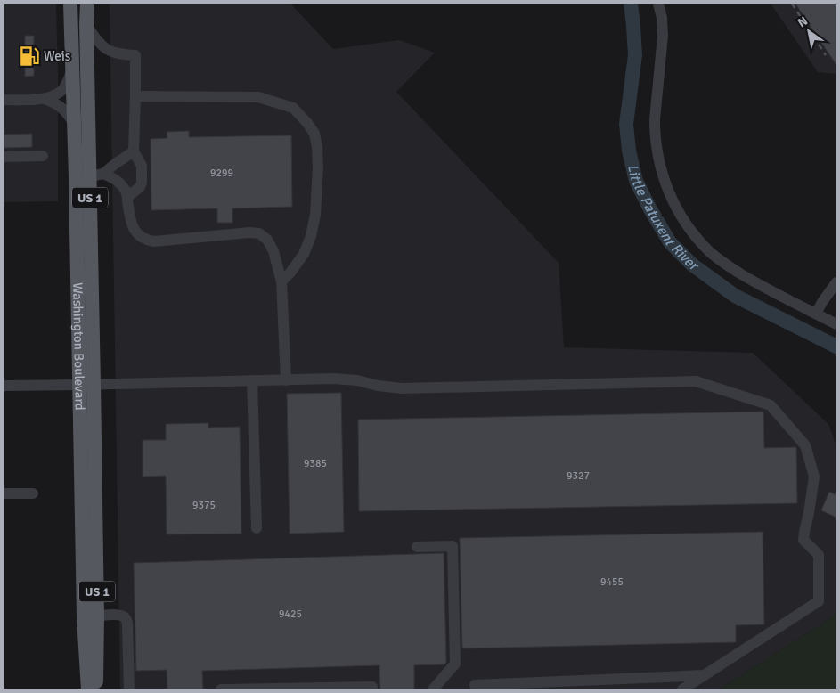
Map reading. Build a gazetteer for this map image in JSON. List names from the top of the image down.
{
  "streets": {
    "main road": ["US 1", "Washington Boulevard"]
  },
  "water": ["Little Patuxent River"],
  "places": {
    "fuel station": ["Weis"]
  },
  "house_numbers": [
    "9299",
    "9385",
    "9327",
    "9375",
    "9455",
    "9425"
  ],
  "north": "top left"
}
